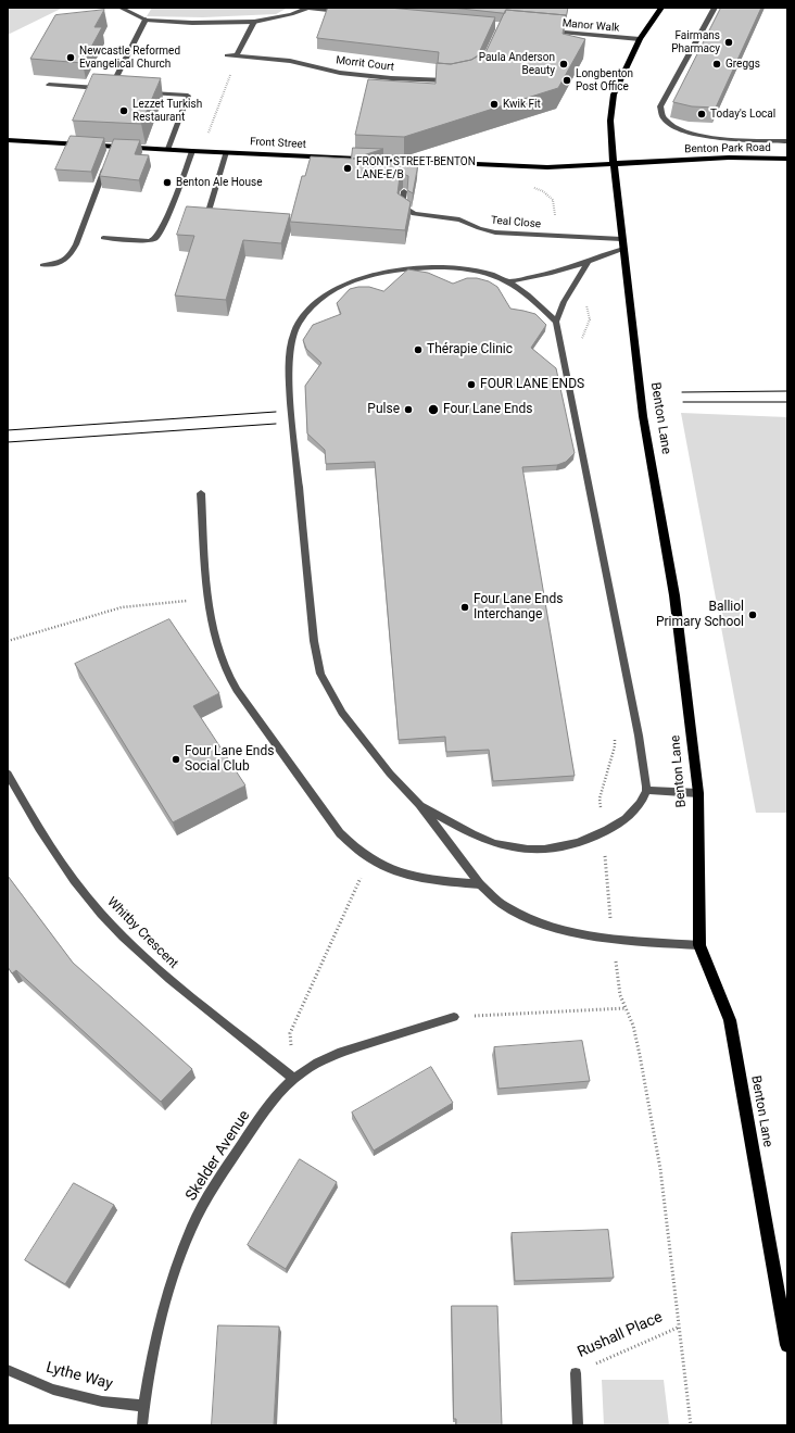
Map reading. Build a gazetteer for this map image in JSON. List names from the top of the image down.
{
  "streets": {
    "main road": ["Front Street", "Benton Park Road", "Benton Lane"],
    "street": [
      "Manor Walk",
      "Morrit Court",
      "Teal Close",
      "Whitby Crescent",
      "Skelder Avenue",
      "Rushall Place",
      "Lythe Way"
    ]
  },
  "crossings": [
    ["Manor Walk", "Benton Lane"],
    ["Front Street", "Benton Park Road"],
    ["Front Street", "Benton Lane"],
    ["Benton Park Road", "Benton Lane"],
    ["Teal Close", "Benton Lane"],
    ["Whitby Crescent", "Skelder Avenue"],
    ["Skelder Avenue", "Lythe Way"]
  ],
  "places": [
    "Fairmans Pharmacy",
    "Newcastle Reformed Evangelical Church",
    "Paula Anderson Beauty",
    "Greggs",
    "Longbenton Post Office",
    "Kwik Fit",
    "Lezzet Turkish Restaurant",
    "Today's Local",
    "FRONT STREET-BENTON LANE-E/B",
    "Benton Ale House",
    "Thérapie Clinic",
    "FOUR LANE ENDS",
    "Pulse",
    "Four Lane Ends",
    "Four Lane Ends Interchange",
    "Balliol Primary School",
    "Four Lane Ends Social Club"
  ]
}
